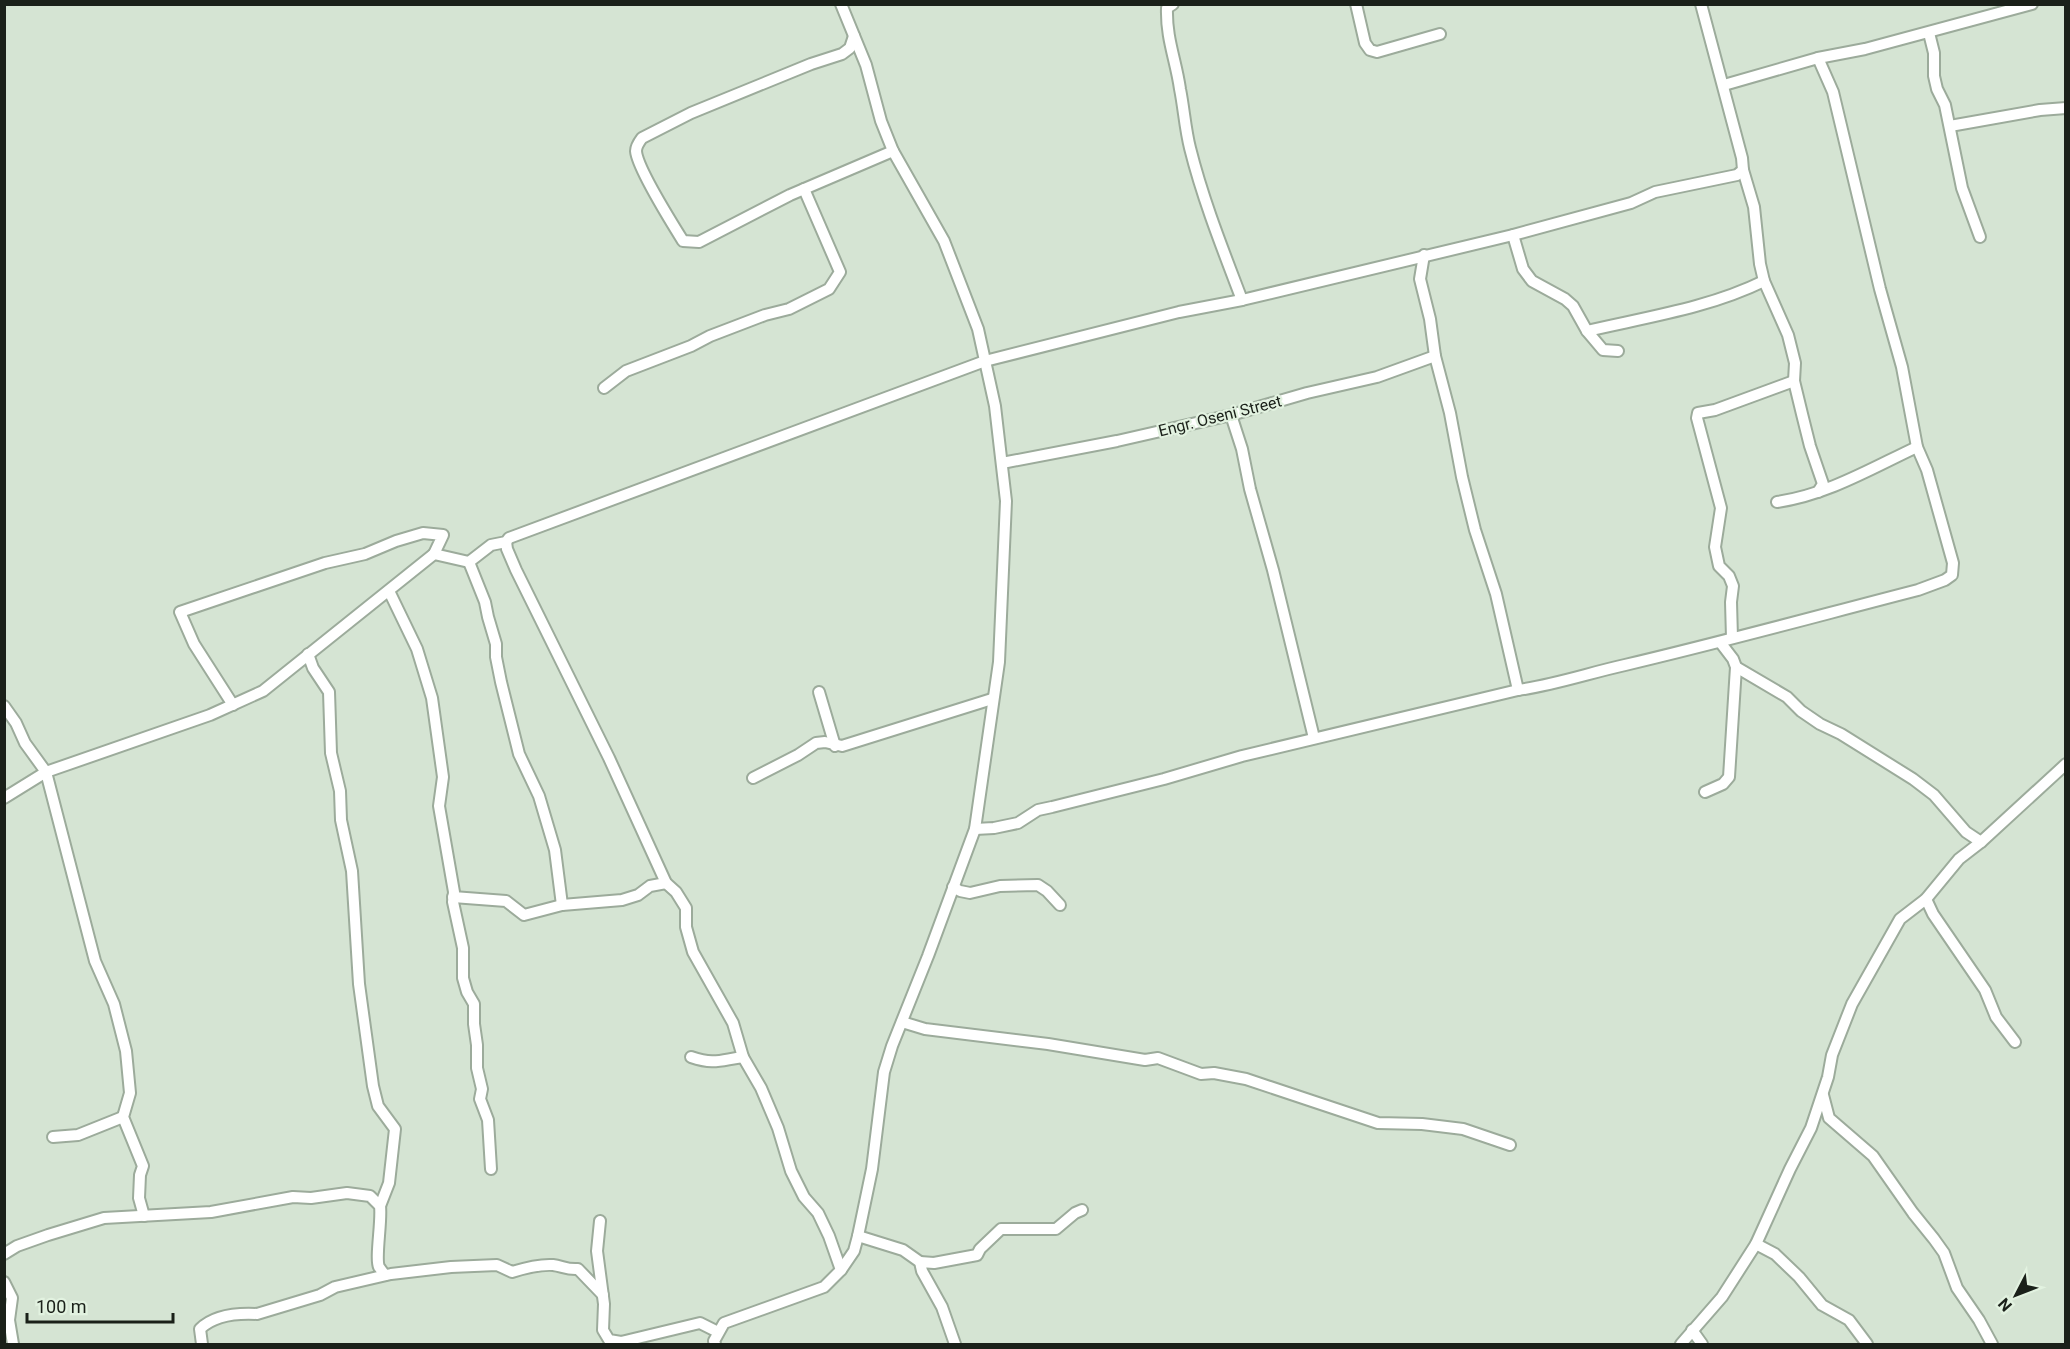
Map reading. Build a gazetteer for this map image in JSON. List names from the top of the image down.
{
  "streets": {
    "street": ["Engr. Oseni Street"]
  },
  "scale_bar": "100 m",
  "north": "bottom left"
}
